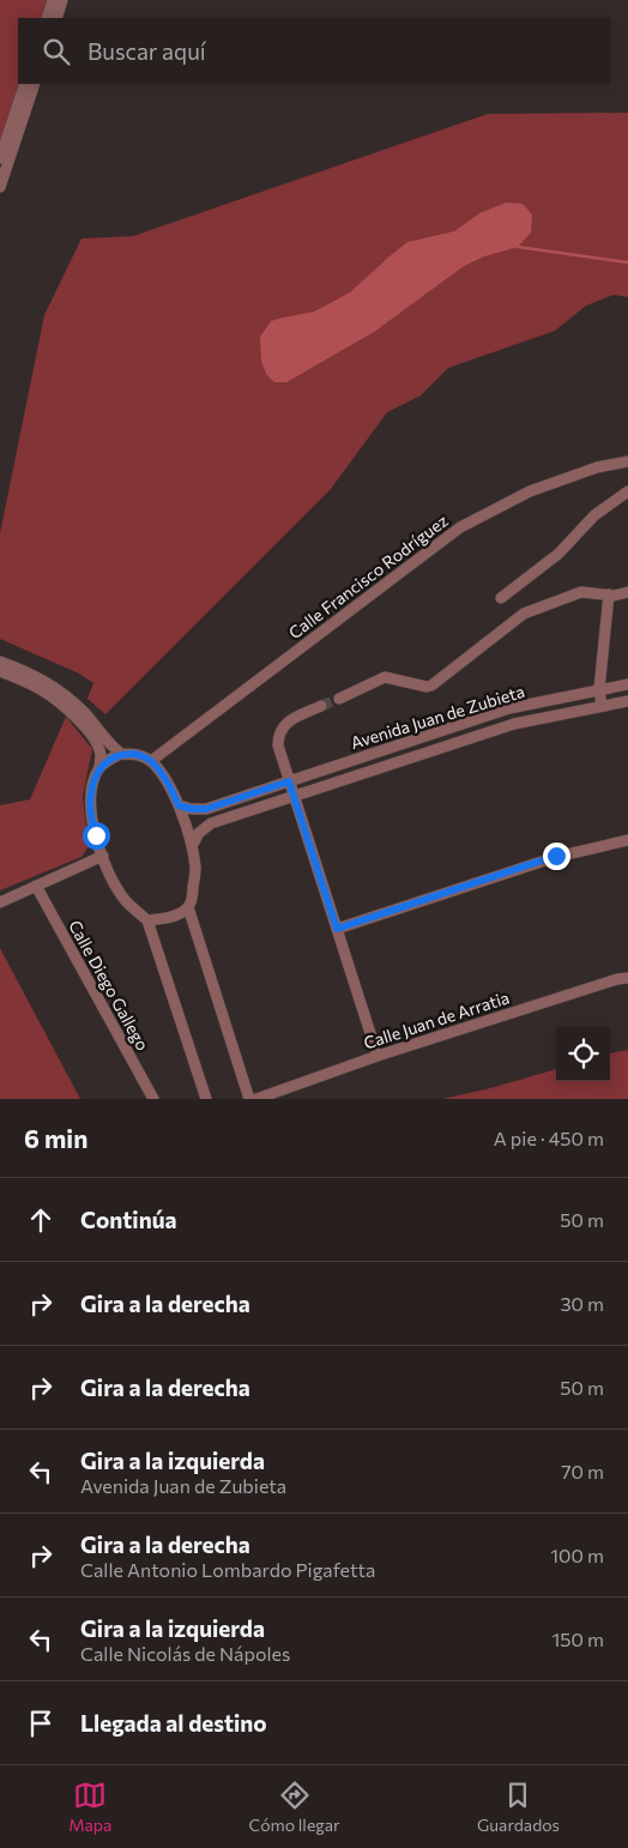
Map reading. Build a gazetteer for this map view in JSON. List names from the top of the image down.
{
  "streets": {
    "street": [
      "Calle Francisco Rodríguez",
      "Avenida Juan de Zubieta",
      "Calle Diego Gallego",
      "Calle Juan de Arratia"
    ]
  },
  "page": {
    "search": "Buscar aquí",
    "heading": ["6 min", "A pie · 450 m"],
    "list": [
      ["Continúa", "50 m"],
      ["Gira a la derecha", "30 m"],
      ["Gira a la derecha", "50 m"],
      ["Gira a la izquierda", "Avenida Juan de Zubieta", "70 m"],
      ["Gira a la derecha", "Calle Antonio Lombardo Pigafetta", "100 m"],
      ["Gira a la izquierda", "Calle Nicolás de Nápoles", "150 m"],
      "Llegada al destino"
    ],
    "nav": ["Mapa", "Cómo llegar", "Guardados"]
  }
}
